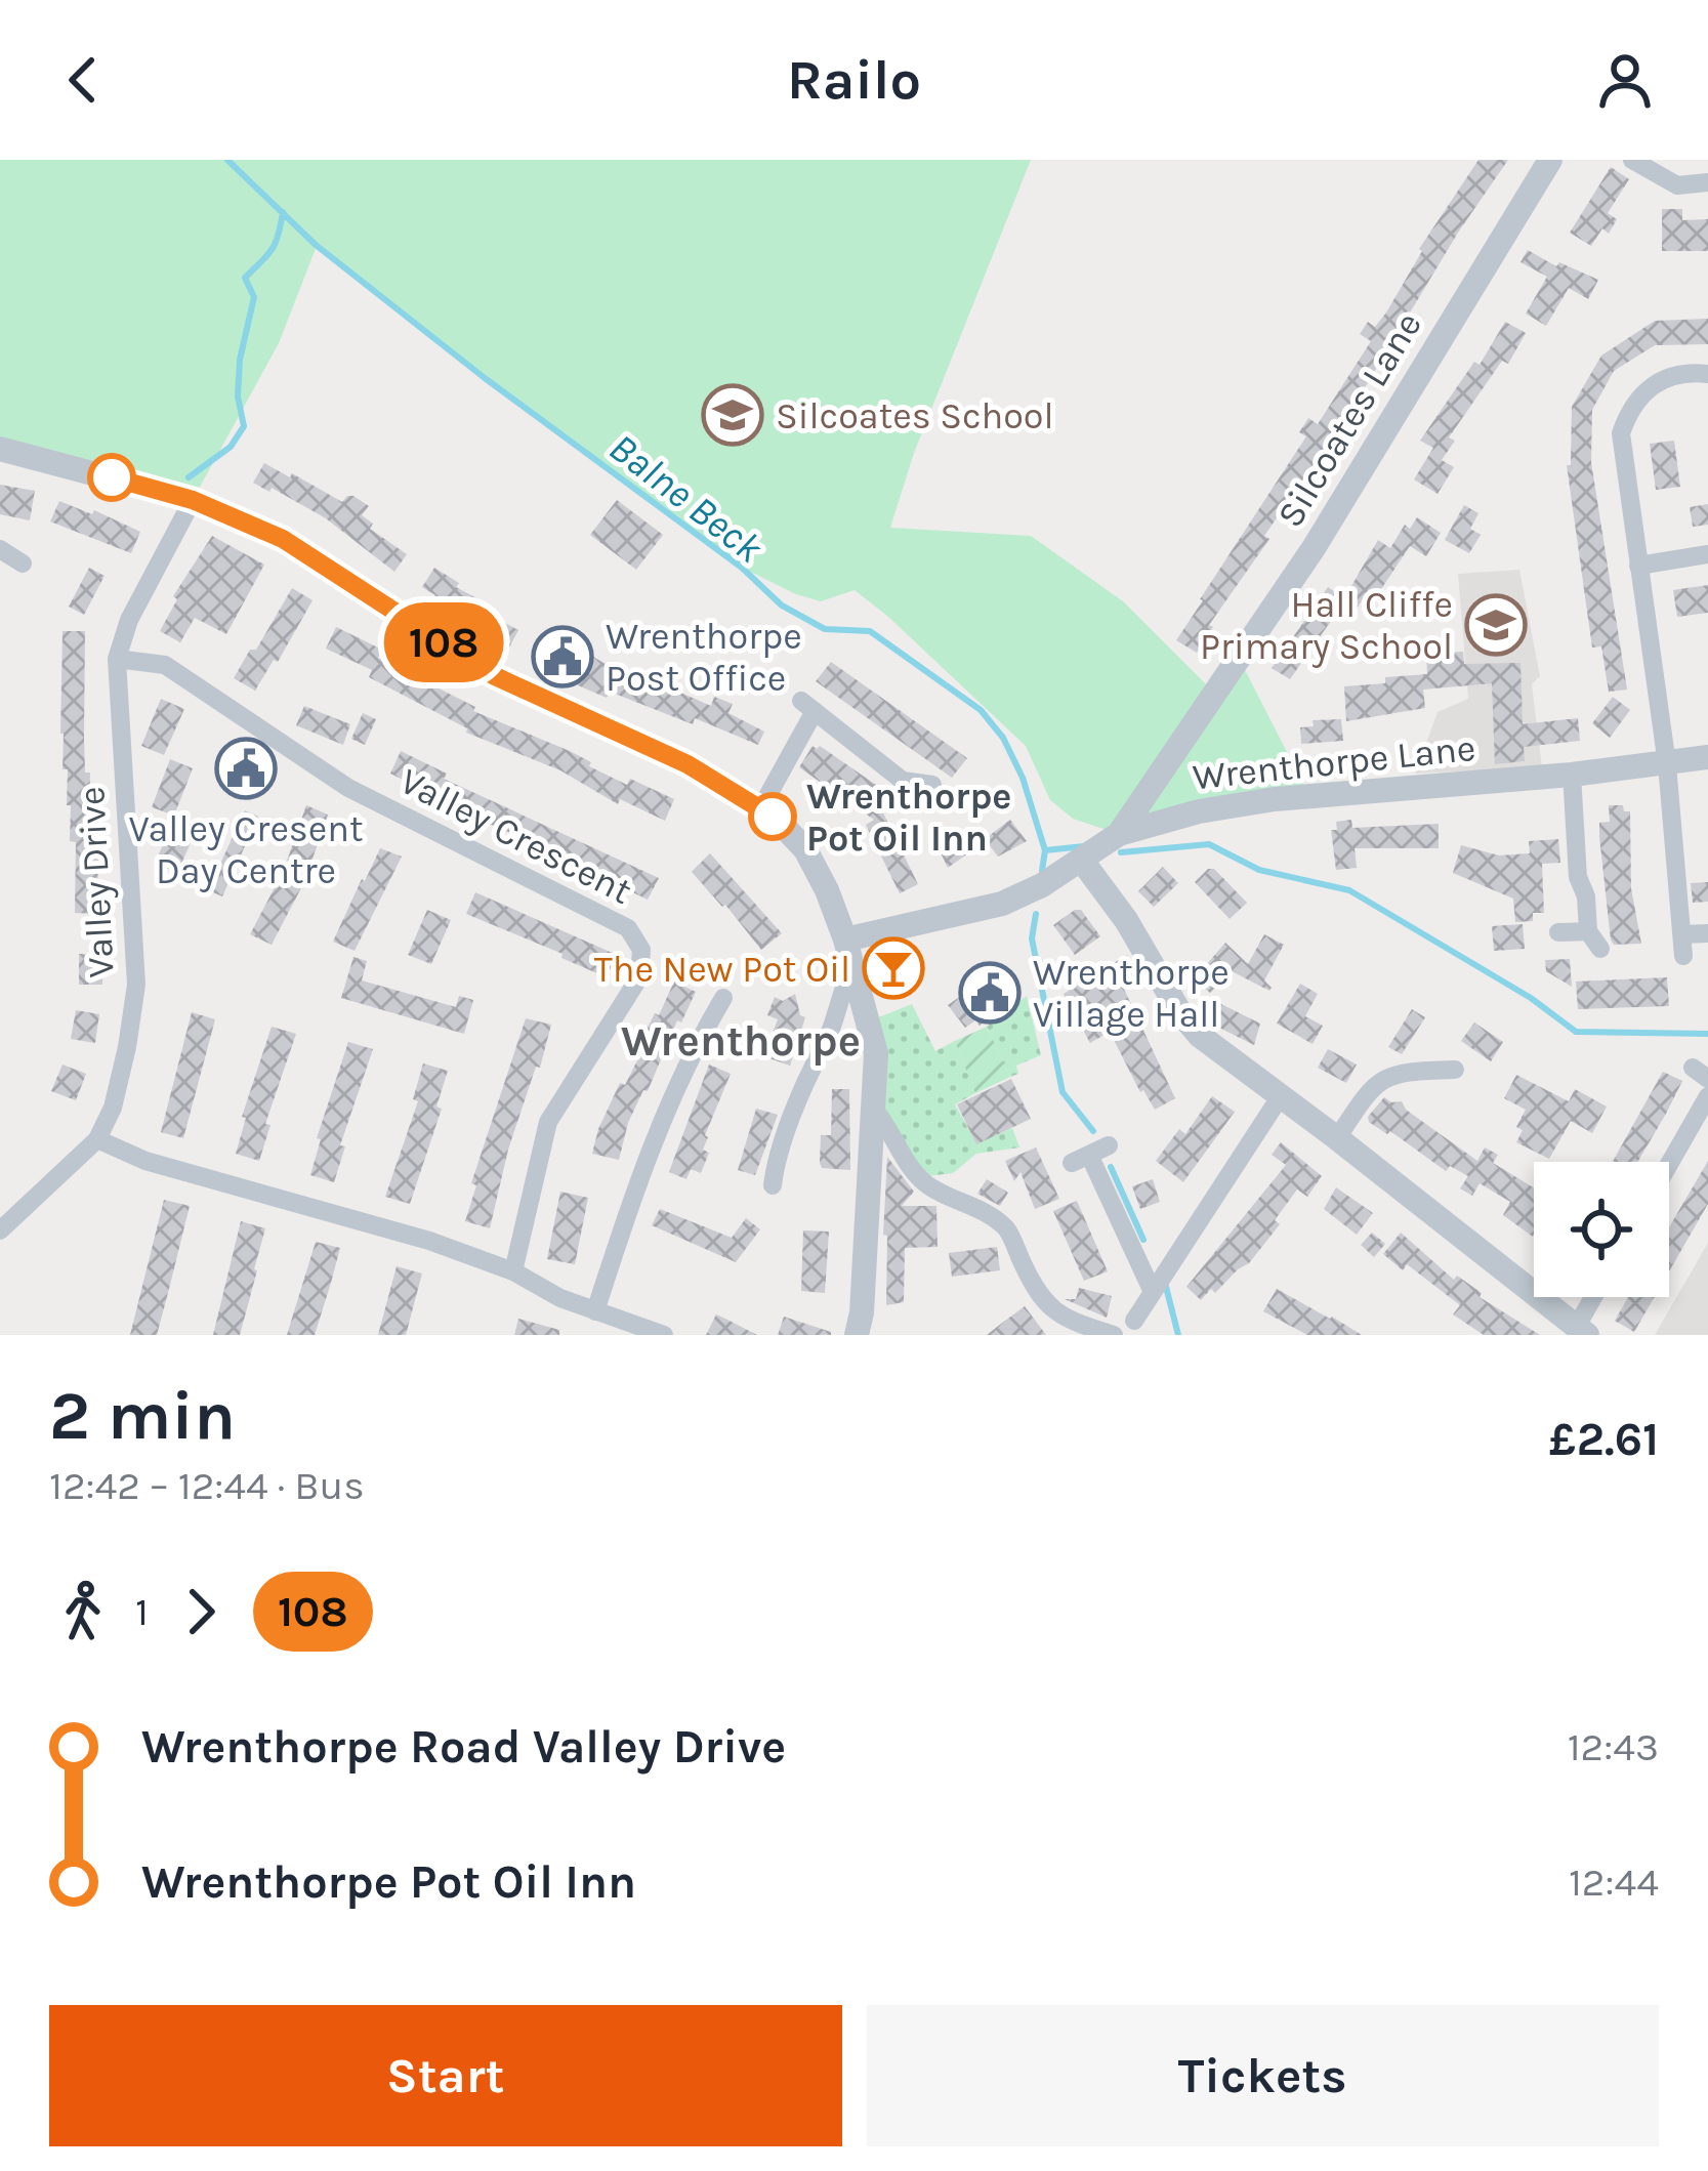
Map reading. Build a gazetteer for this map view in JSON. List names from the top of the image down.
{
  "streets": {
    "street": [
      "Silcoates Lane",
      "Wrenthorpe Lane",
      "Valley Crescent",
      "Valley Drive"
    ]
  },
  "crossings": [
    ["Silcoates Lane", "Wrenthorpe Lane"],
    ["Valley Crescent", "Valley Drive"]
  ],
  "districts": ["Wrenthorpe"],
  "water": ["Balne Beck"],
  "places": {
    "school or university": ["Silcoates School", "Hall Cliffe Primary School"],
    "public building": ["Wrenthorpe Post Office", "Valley Cresent Day Centre", "Wrenthorpe Village Hall"],
    "other": ["Wrenthorpe Pot Oil Inn"],
    "bar": ["The New Pot Oil"]
  },
  "lines": ["bus line 108"],
  "page": {
    "header": "Railo",
    "on_map": "108",
    "heading": ["2 min", "12:42 – 12:44 · Bus", "£2.61"],
    "legs": ["1", "108"],
    "list": [
      {
        "name": "Wrenthorpe Road Valley Drive",
        "value": "12:43"
      },
      {
        "name": "Wrenthorpe Pot Oil Inn",
        "value": "12:44"
      }
    ],
    "buttons": ["Start", "Tickets"]
  }
}
